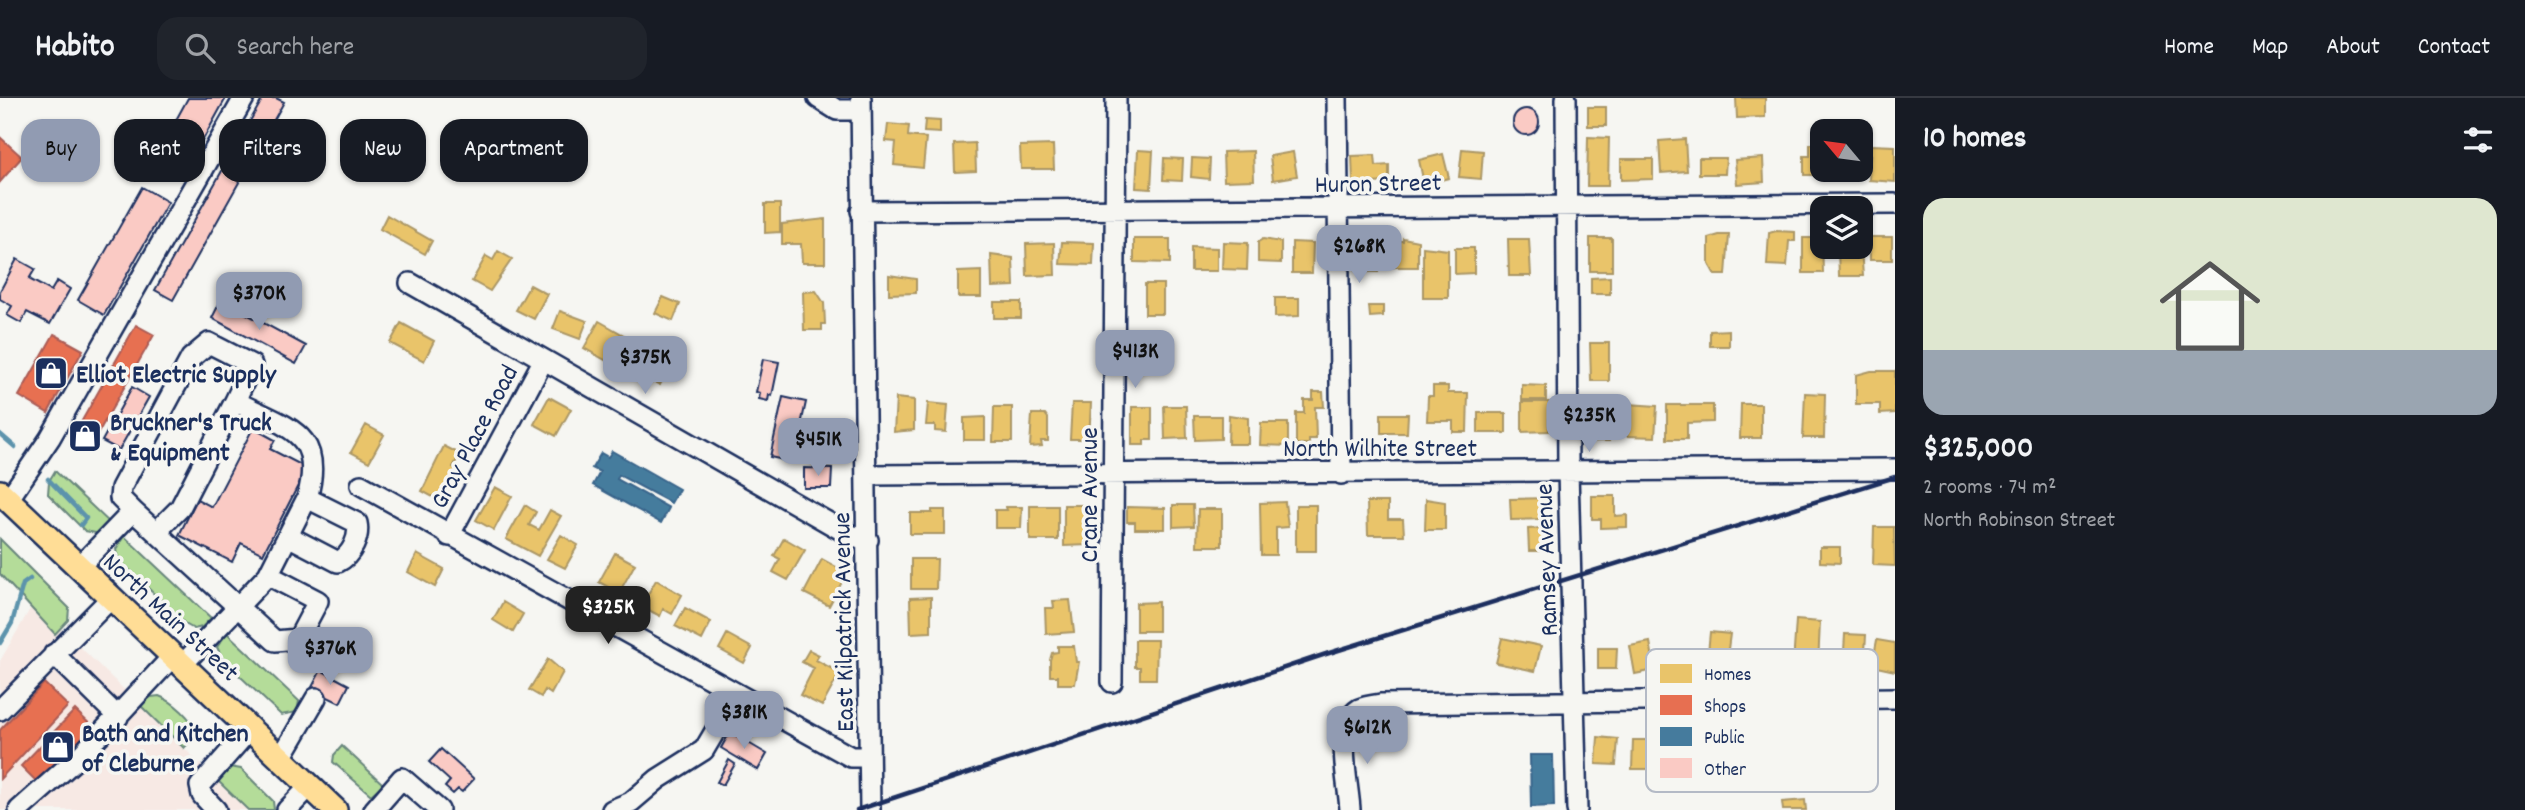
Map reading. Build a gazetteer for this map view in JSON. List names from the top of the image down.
{
  "streets": {
    "main road": ["North Main Street"],
    "street": [
      "Huron Street",
      "Gray Place Road",
      "North Wilhite Street",
      "Crane Avenue",
      "Ramsey Avenue",
      "East Kilpatrick Avenue"
    ]
  },
  "crossings": [
    ["Huron Street", "Crane Avenue"],
    ["Huron Street", "Ramsey Avenue"],
    ["Huron Street", "East Kilpatrick Avenue"],
    ["North Wilhite Street", "Crane Avenue"],
    ["North Wilhite Street", "Ramsey Avenue"],
    ["North Wilhite Street", "East Kilpatrick Avenue"]
  ],
  "places": {
    "shop": ["Elliot Electric Supply", "Bruckner's Truck & Equipment", "Bath and Kitchen of Cleburne"]
  },
  "legend": [
    "Homes",
    "Shops",
    "Public",
    "Other"
  ],
  "north": "top left",
  "page": {
    "header": "Habito",
    "search": "Search here",
    "nav": [
      "Home",
      "Map",
      "About",
      "Contact"
    ],
    "heading": "10 homes",
    "chip": [
      "Buy",
      "Rent",
      "Filters",
      "New",
      "Apartment"
    ],
    "list": [
      {
        "name": "$325,000",
        "note": "2 rooms · 74 m² · North Robinson Street"
      }
    ],
    "price": [
      "$268K",
      "$370K",
      "$413K",
      "$375K",
      "$235K",
      "$451K",
      "$325K",
      "$376K",
      "$381K",
      "$612K"
    ]
  }
}
